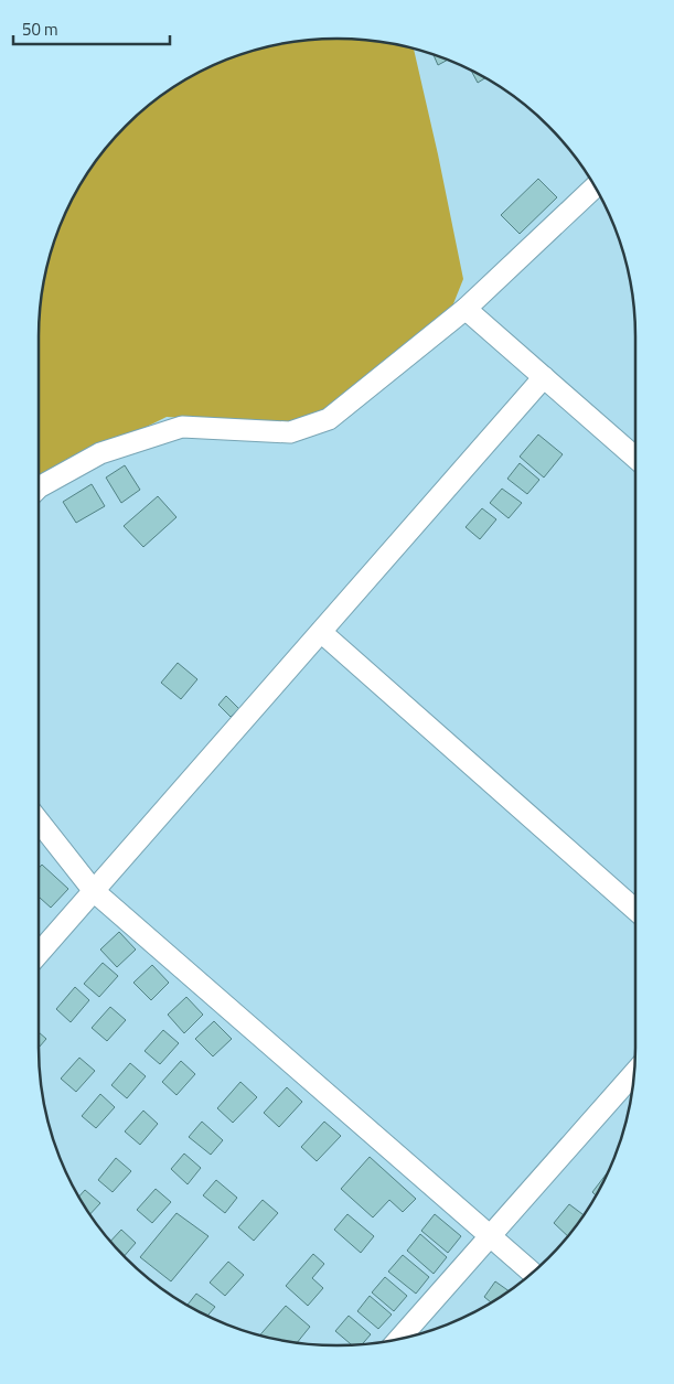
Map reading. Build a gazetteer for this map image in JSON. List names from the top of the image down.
{
  "scale_bar": "50 m"
}
